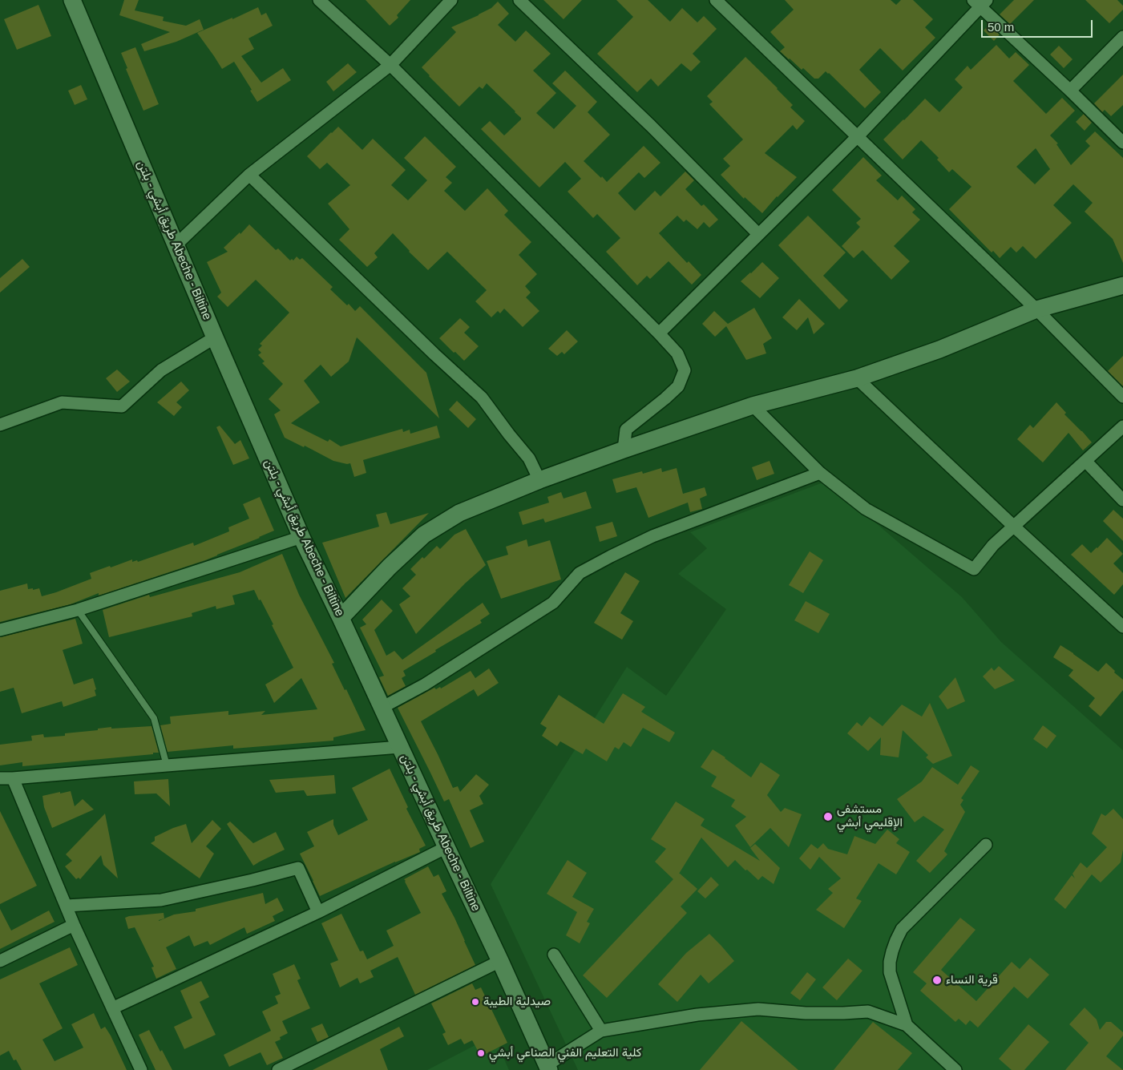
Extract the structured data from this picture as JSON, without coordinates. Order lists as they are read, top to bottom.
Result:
{
  "streets": {
    "main road": ["طريق أبشي - بلتن Abeche - Biltine"]
  },
  "places": [
    "مستشفى الإقليمي أبشي",
    "قرية النساء",
    "صيدلية الطيبة",
    "كلية التعليم الفني الصناعي أبشي"
  ],
  "scale_bar": "50 m"
}
